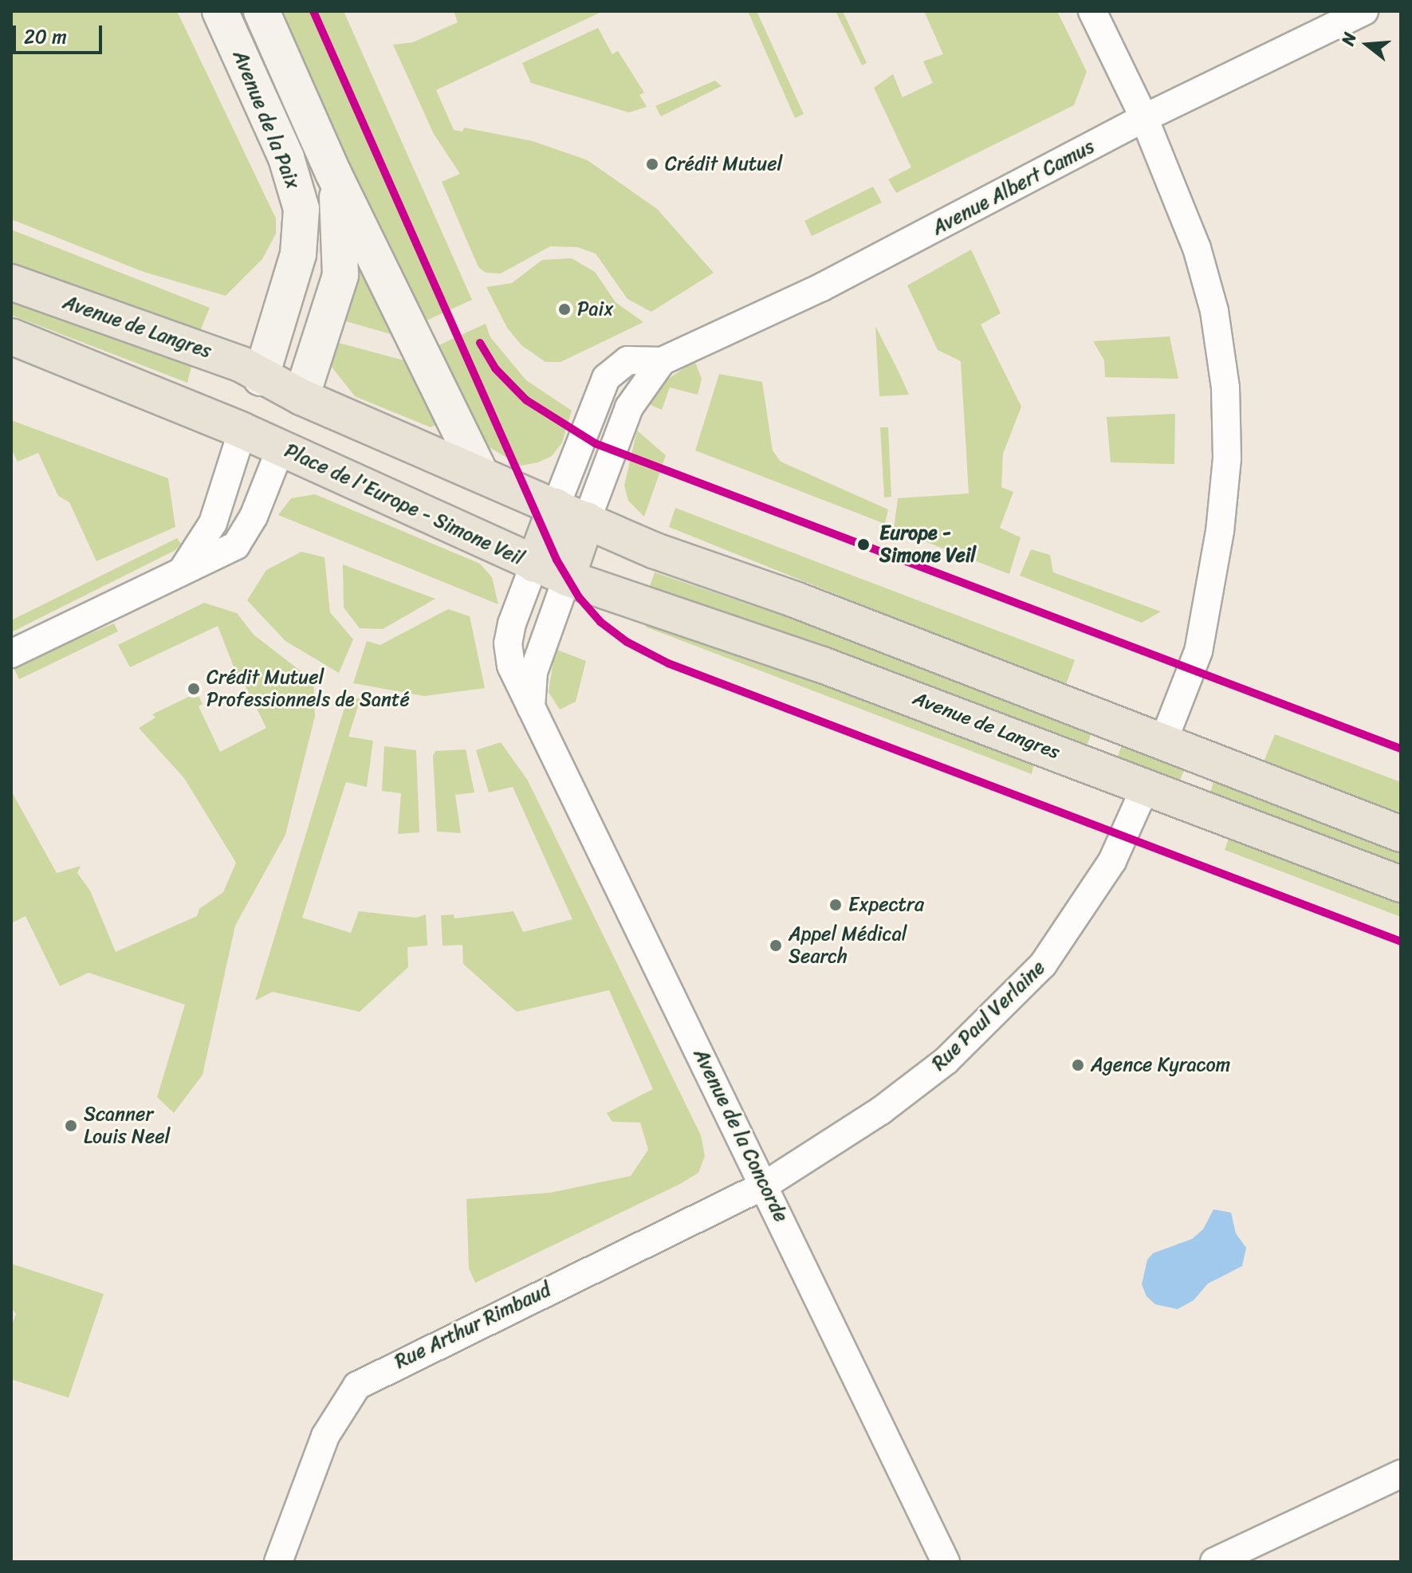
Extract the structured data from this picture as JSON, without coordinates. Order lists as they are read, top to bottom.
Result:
{
  "streets": {
    "main road": ["Avenue de Langres", "Place de l'Europe - Simone Veil"],
    "street": [
      "Avenue de la Paix",
      "Avenue Albert Camus",
      "Rue Paul Verlaine",
      "Avenue de la Concorde",
      "Rue Arthur Rimbaud"
    ]
  },
  "crossings": [
    ["Avenue de la Paix", "Avenue de Langres"],
    ["Avenue de Langres", "Place de l'Europe - Simone Veil"],
    ["Avenue de Langres", "Rue Paul Verlaine"],
    ["Avenue de Langres", "Avenue de la Concorde"],
    ["Place de l'Europe - Simone Veil", "Avenue de la Concorde"],
    ["Rue Paul Verlaine", "Avenue de la Concorde"],
    ["Rue Paul Verlaine", "Rue Arthur Rimbaud"],
    ["Avenue de la Concorde", "Rue Arthur Rimbaud"]
  ],
  "places": [
    "Crédit Mutuel",
    "Paix",
    "Europe - Simone Veil",
    "Crédit Mutuel Professionnels de Santé",
    "Expectra",
    "Appel Médical Search",
    "Agence Kyracom",
    "Scanner Louis Neel"
  ],
  "scale_bar": "20 m",
  "north": "left"
}
